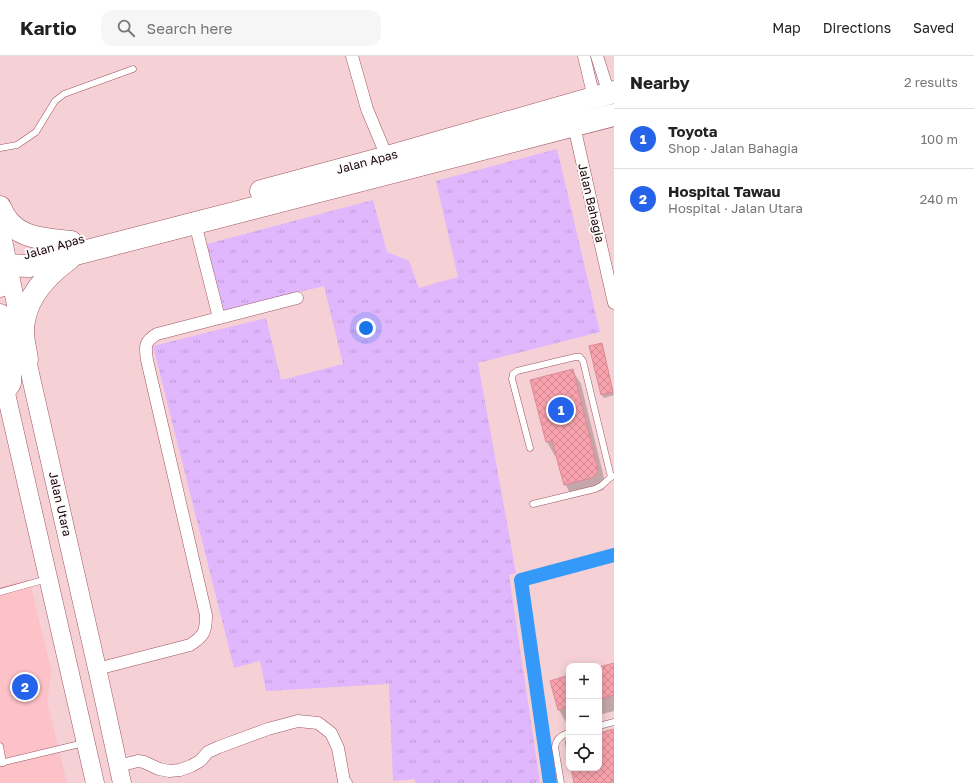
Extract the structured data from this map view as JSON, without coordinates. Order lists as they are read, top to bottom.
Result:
{
  "streets": {
    "highway": ["Jalan Apas"],
    "main road": ["Jalan Utara"],
    "street": ["Jalan Bahagia"]
  },
  "crossings": [
    ["Jalan Apas", "Jalan Bahagia"],
    ["Jalan Apas", "Jalan Utara"]
  ],
  "page": {
    "header": "Kartio",
    "search": "Search here",
    "nav": ["Map", "Directions", "Saved"],
    "heading": ["Nearby", "2 results"],
    "list": [
      {
        "mark": "1",
        "name": "Toyota",
        "note": "Shop · Jalan Bahagia",
        "value": "100 m"
      },
      {
        "mark": "2",
        "name": "Hospital Tawau",
        "note": "Hospital · Jalan Utara",
        "value": "240 m"
      }
    ],
    "pins": ["1", "2"],
    "map_buttons": ["+", "−"]
  }
}
